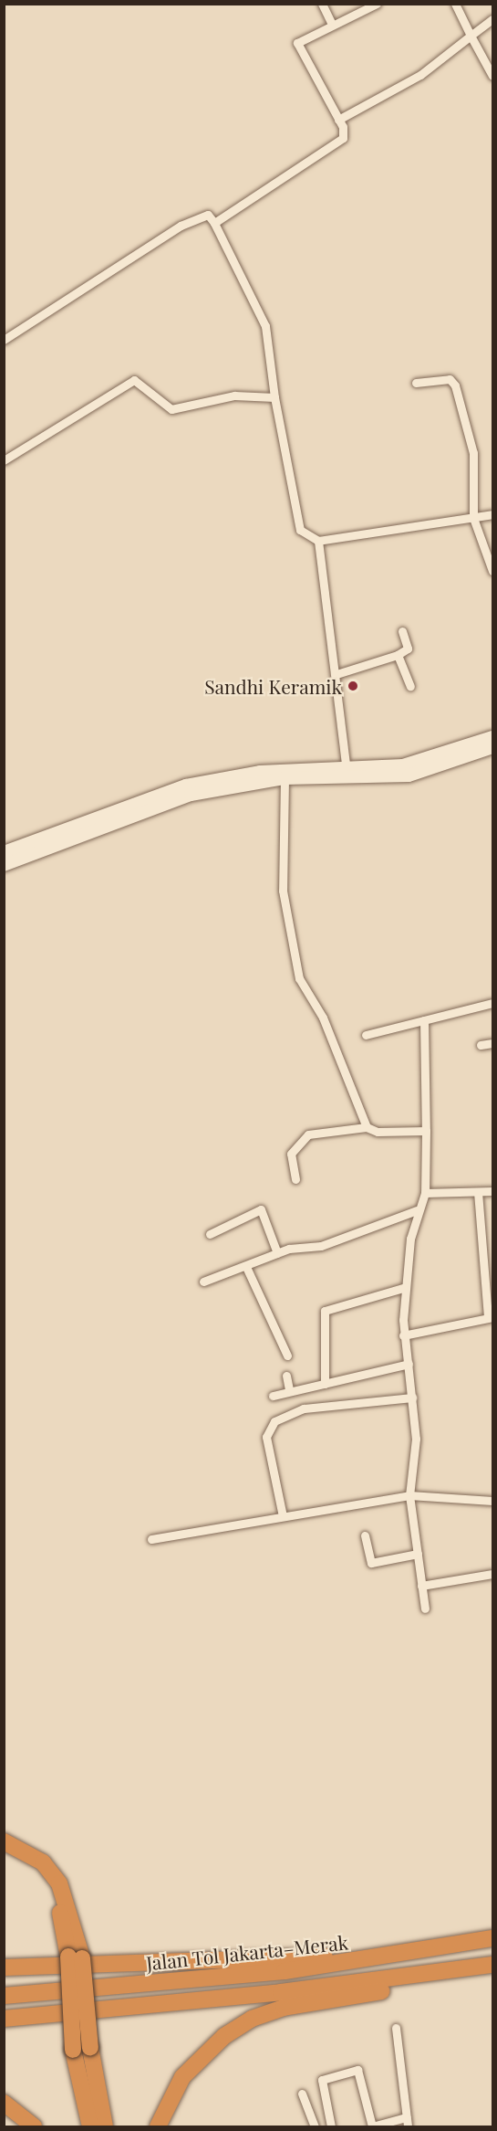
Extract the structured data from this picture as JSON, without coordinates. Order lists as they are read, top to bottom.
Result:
{
  "streets": {
    "highway": ["Jalan Tol Jakarta–Merak"]
  },
  "places": ["Sandhi Keramik"]
}
